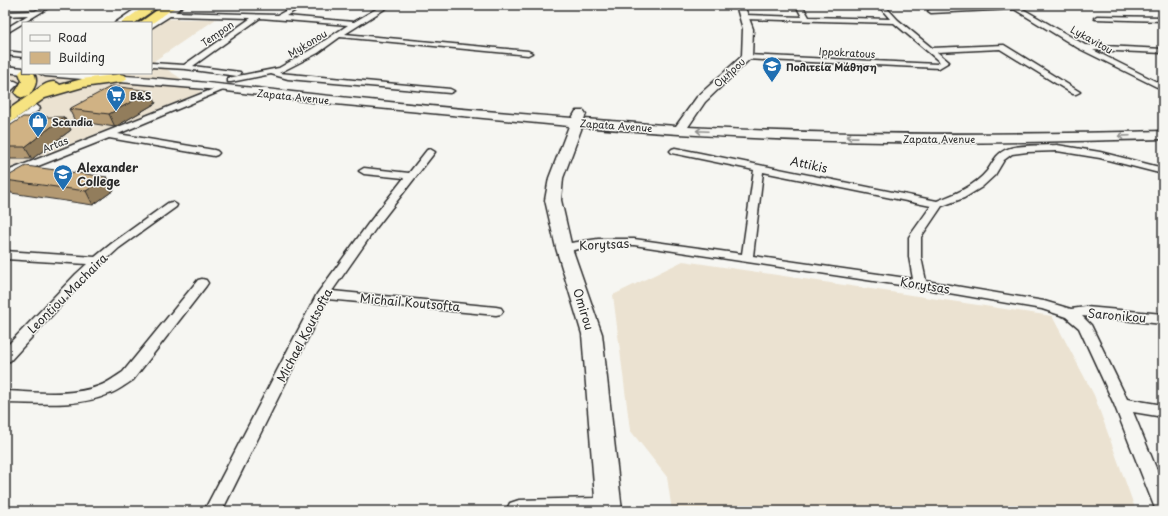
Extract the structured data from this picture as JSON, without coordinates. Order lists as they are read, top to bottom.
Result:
{
  "streets": {
    "main road": ["Ομήρου", "Zapata Avenue", "Omirou"],
    "street": [
      "Tempon",
      "Lykavitou",
      "Mykonou",
      "Ippokratous",
      "Artas",
      "Attikis",
      "Korytsas",
      "Leontiou Machaira",
      "Michail Koutsofta",
      "Saronikou",
      "Michael Koutsofta"
    ]
  },
  "crossings": [
    ["Mykonou", "Zapata Avenue"],
    ["Mykonou", "Artas"],
    ["Ippokratous", "Ομήρου"],
    ["Ομήρου", "Zapata Avenue"],
    ["Zapata Avenue", "Artas"],
    ["Zapata Avenue", "Omirou"],
    ["Korytsas", "Omirou"],
    ["Korytsas", "Saronikou"],
    ["Michail Koutsofta", "Michael Koutsofta"]
  ],
  "places": {
    "school or university": ["Πολιτεία Μάθηση", "Alexander College"],
    "supermarket": ["B&S"],
    "shop": ["Scandia"]
  },
  "legend": ["Road", "Building"]
}
